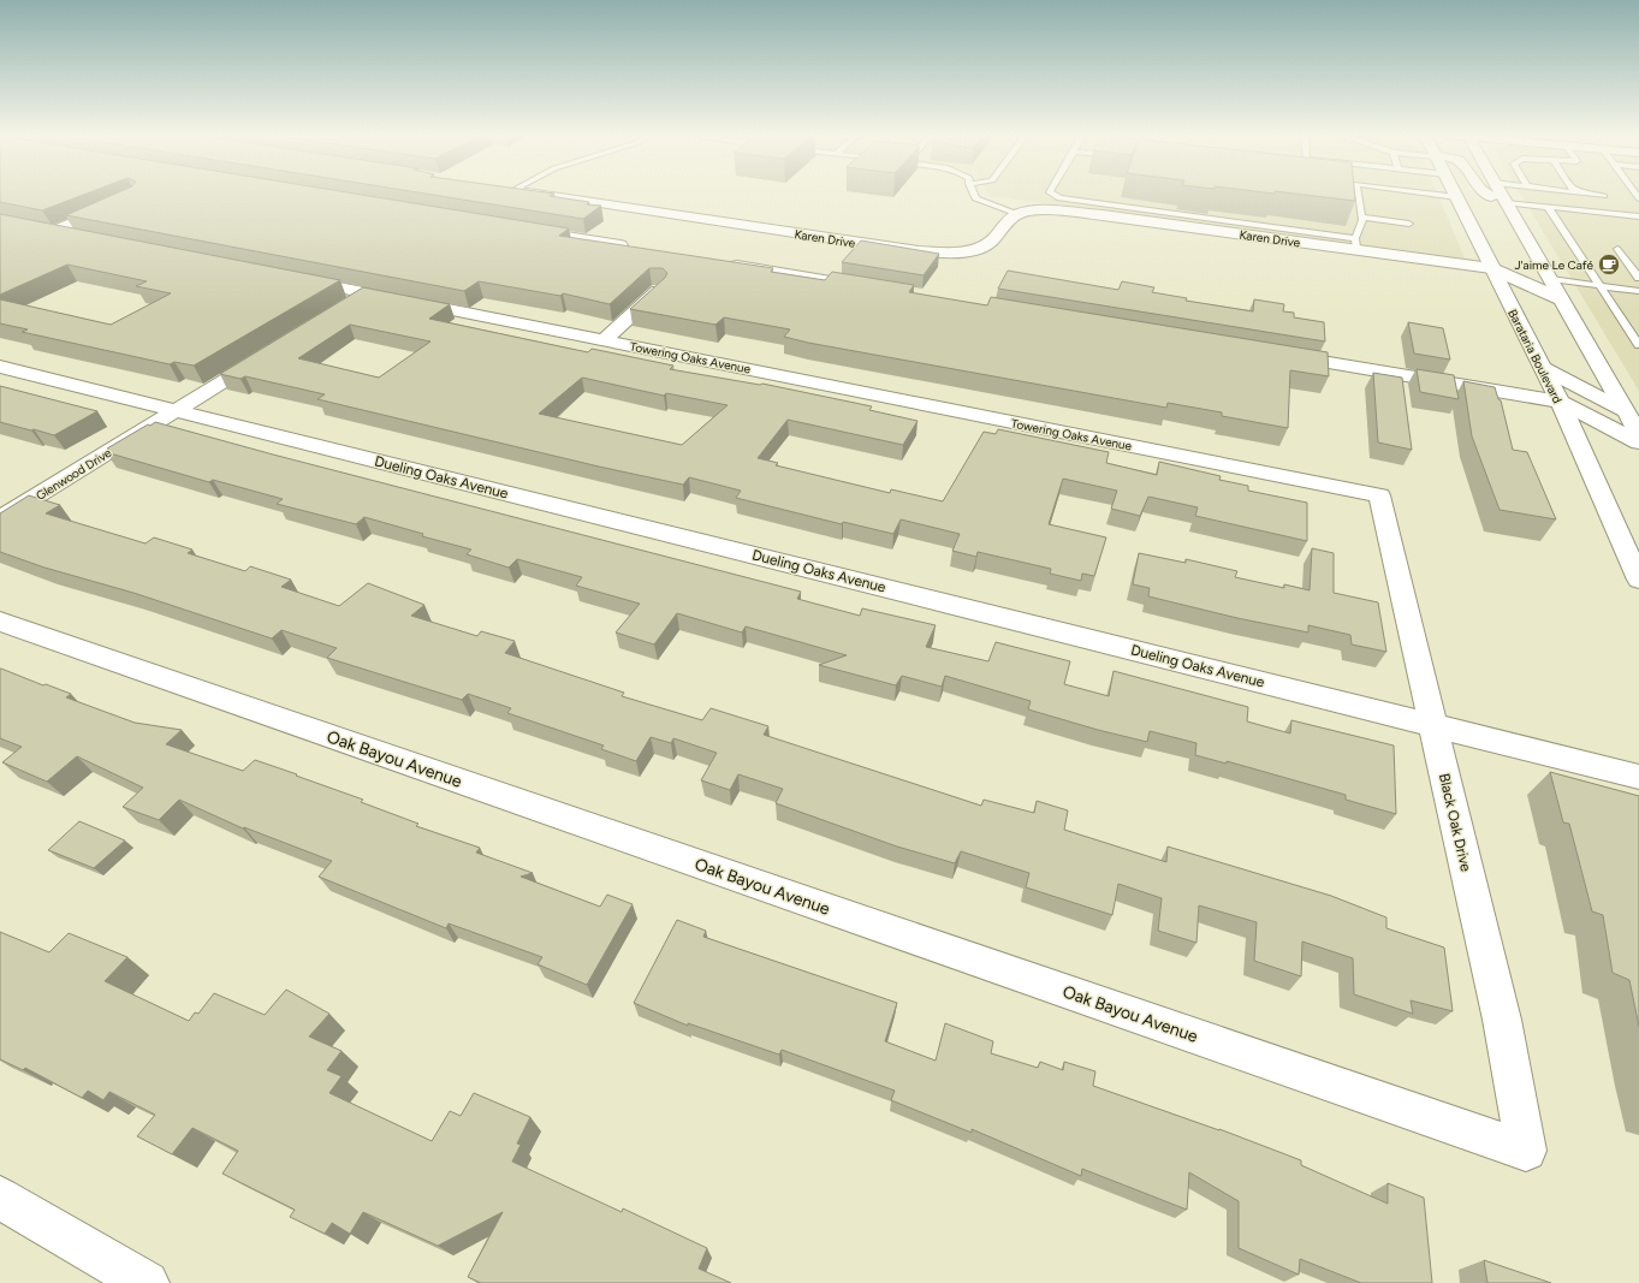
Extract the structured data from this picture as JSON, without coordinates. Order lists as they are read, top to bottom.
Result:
{
  "streets": {
    "street": [
      "Karen Drive",
      "Barataria Boulevard",
      "Towering Oaks Avenue",
      "Glenwood Drive",
      "Dueling Oaks Avenue",
      "Oak Bayou Avenue",
      "Black Oak Drive"
    ]
  },
  "crossings": [
    ["Karen Drive", "Barataria Boulevard"],
    ["Towering Oaks Avenue", "Black Oak Drive"],
    ["Glenwood Drive", "Dueling Oaks Avenue"],
    ["Dueling Oaks Avenue", "Black Oak Drive"],
    ["Oak Bayou Avenue", "Black Oak Drive"]
  ],
  "places": {
    "cafe": ["J'aime Le Café"]
  }
}
